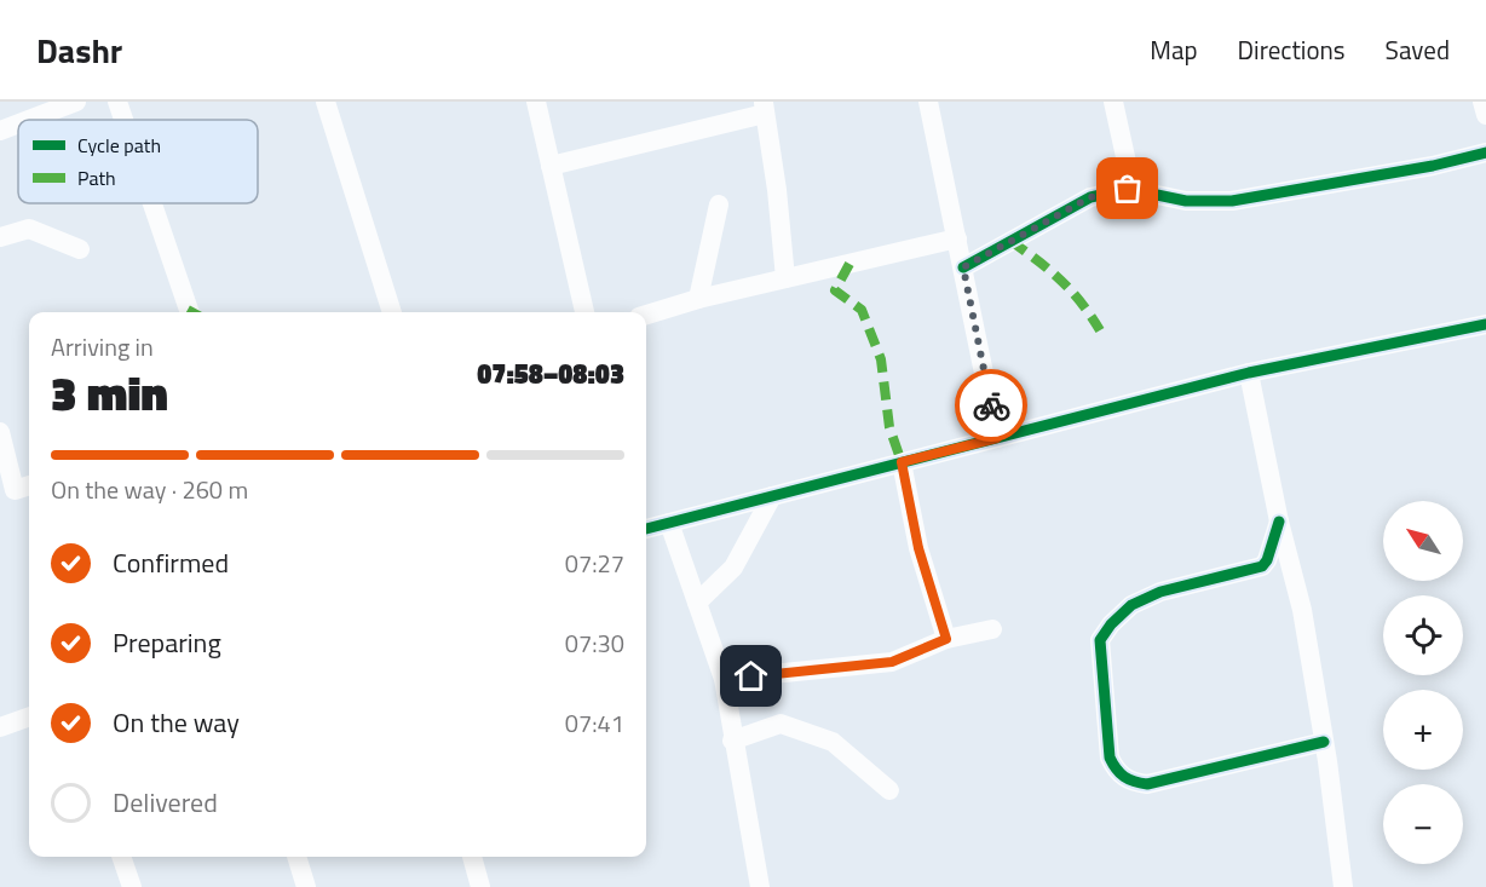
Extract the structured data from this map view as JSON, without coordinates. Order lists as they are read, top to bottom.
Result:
{
  "legend": ["Cycle path", "Path"],
  "north": "top left",
  "page": {
    "header": "Dashr",
    "nav": ["Map", "Directions", "Saved"],
    "heading": ["3 min", "Arriving in", "07:58–08:03"],
    "bar": "On the way · 260 m",
    "map_buttons": ["+", "−"],
    "list": [
      ["Confirmed", "07:27"],
      ["Preparing", "07:30"],
      ["On the way", "07:41"],
      "Delivered"
    ]
  }
}
